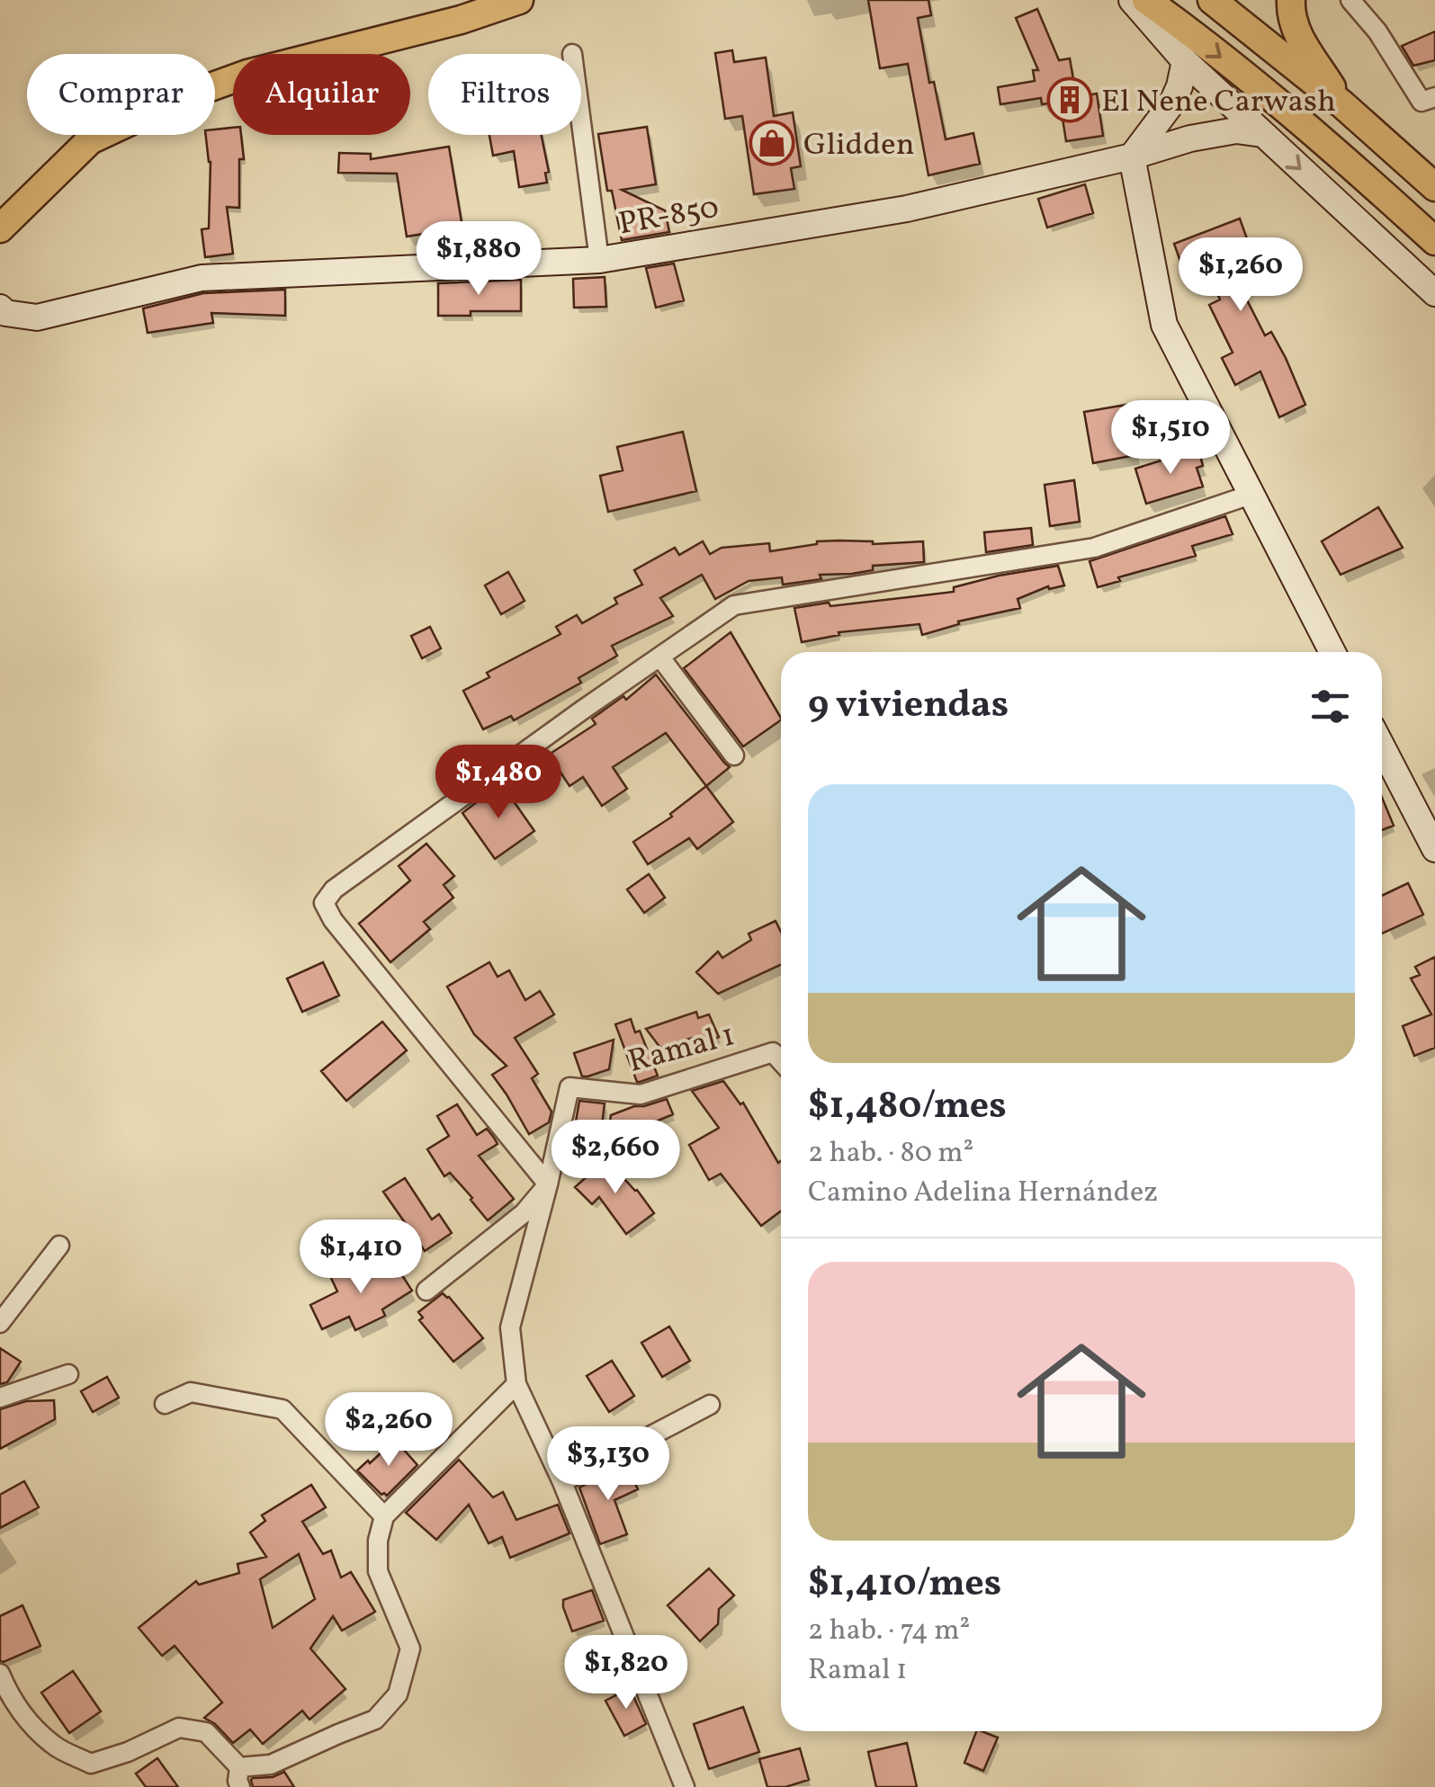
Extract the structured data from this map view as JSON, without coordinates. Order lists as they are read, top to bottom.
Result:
{
  "streets": {
    "street": ["PR-850", "Ramal 1"]
  },
  "places": {
    "building": ["El Nene Carwash"],
    "shop": ["Glidden"]
  },
  "page": {
    "chip": ["Comprar", "Alquilar", "Filtros"],
    "price": [
      "$1,880",
      "$1,260",
      "$1,510",
      "$1,480",
      "$2,660",
      "$1,410",
      "$2,260",
      "$3,130",
      "$1,820"
    ],
    "heading": "9 viviendas",
    "list": [
      {
        "name": "$1,480/mes",
        "note": "2 hab. · 80 m² · Camino Adelina Hernández"
      },
      {
        "name": "$1,410/mes",
        "note": "2 hab. · 74 m² · Ramal 1"
      }
    ]
  }
}
